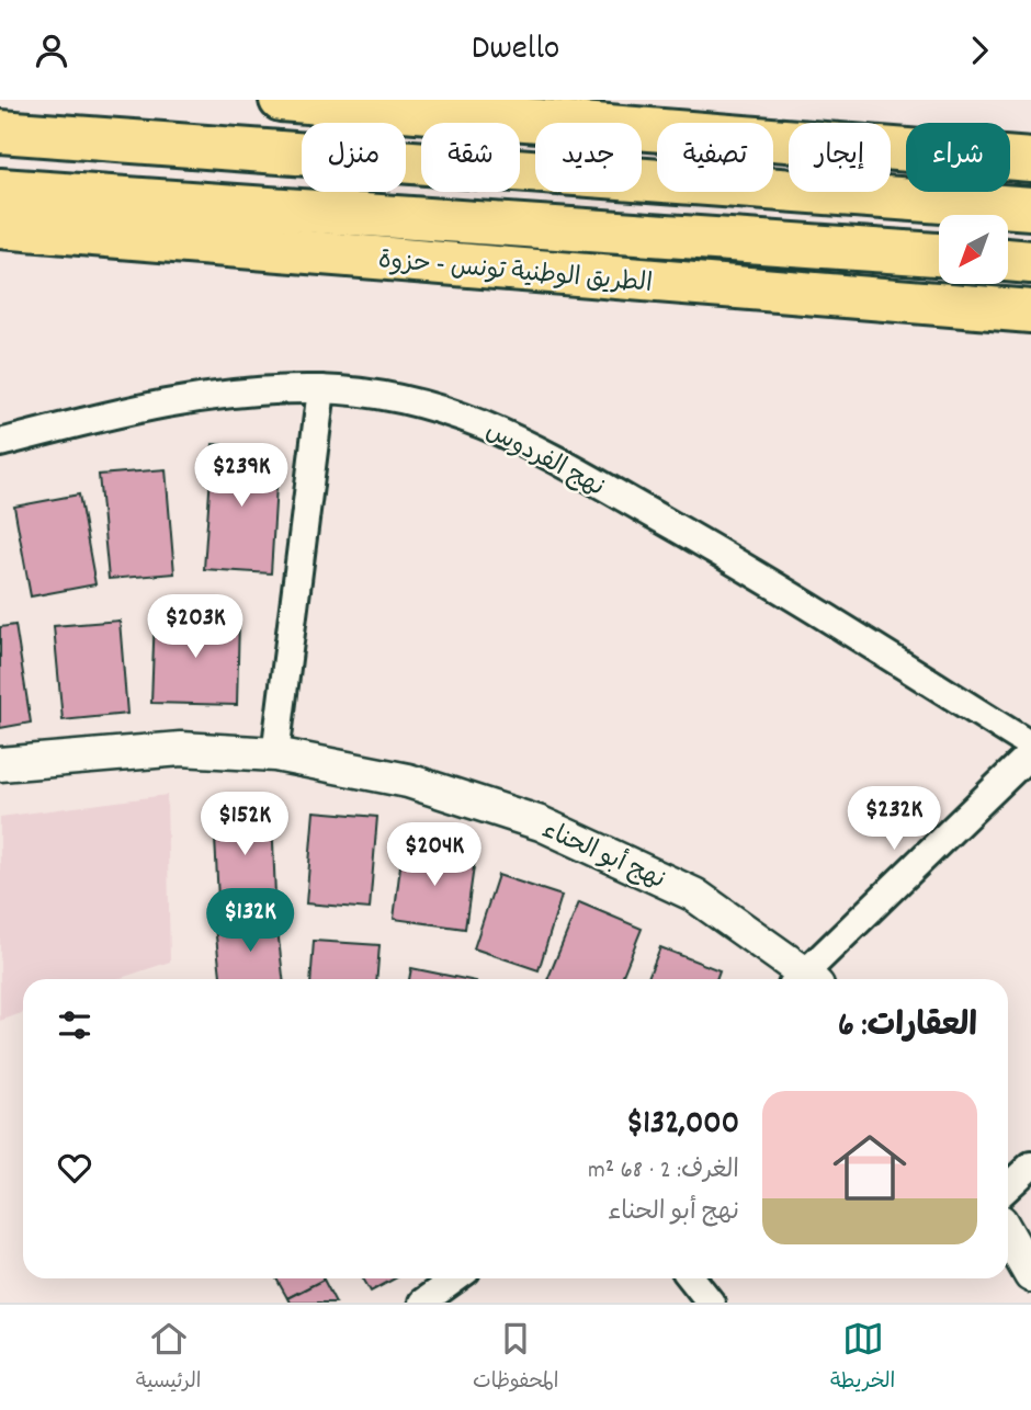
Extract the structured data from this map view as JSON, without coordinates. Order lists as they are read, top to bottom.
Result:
{
  "streets": {
    "highway": ["الطريق الوطنية تونس - حزوة"],
    "street": ["نهج الفردوس", "نهج أبو الحناء"]
  },
  "north": "bottom left",
  "page": {
    "header": "Dwello",
    "chip": [
      "شراء",
      "إيجار",
      "تصفية",
      "جديد",
      "شقة",
      "منزل"
    ],
    "price": [
      "$239K",
      "$203K",
      "$232K",
      "$152K",
      "$204K",
      "$132K"
    ],
    "heading": "العقارات: 6",
    "list": [
      {
        "name": "$132,000",
        "note": "الغرف: 2 · 68 m² · نهج أبو الحناء"
      }
    ],
    "tabs": ["الخريطة", "المحفوظات", "الرئيسية"]
  }
}
